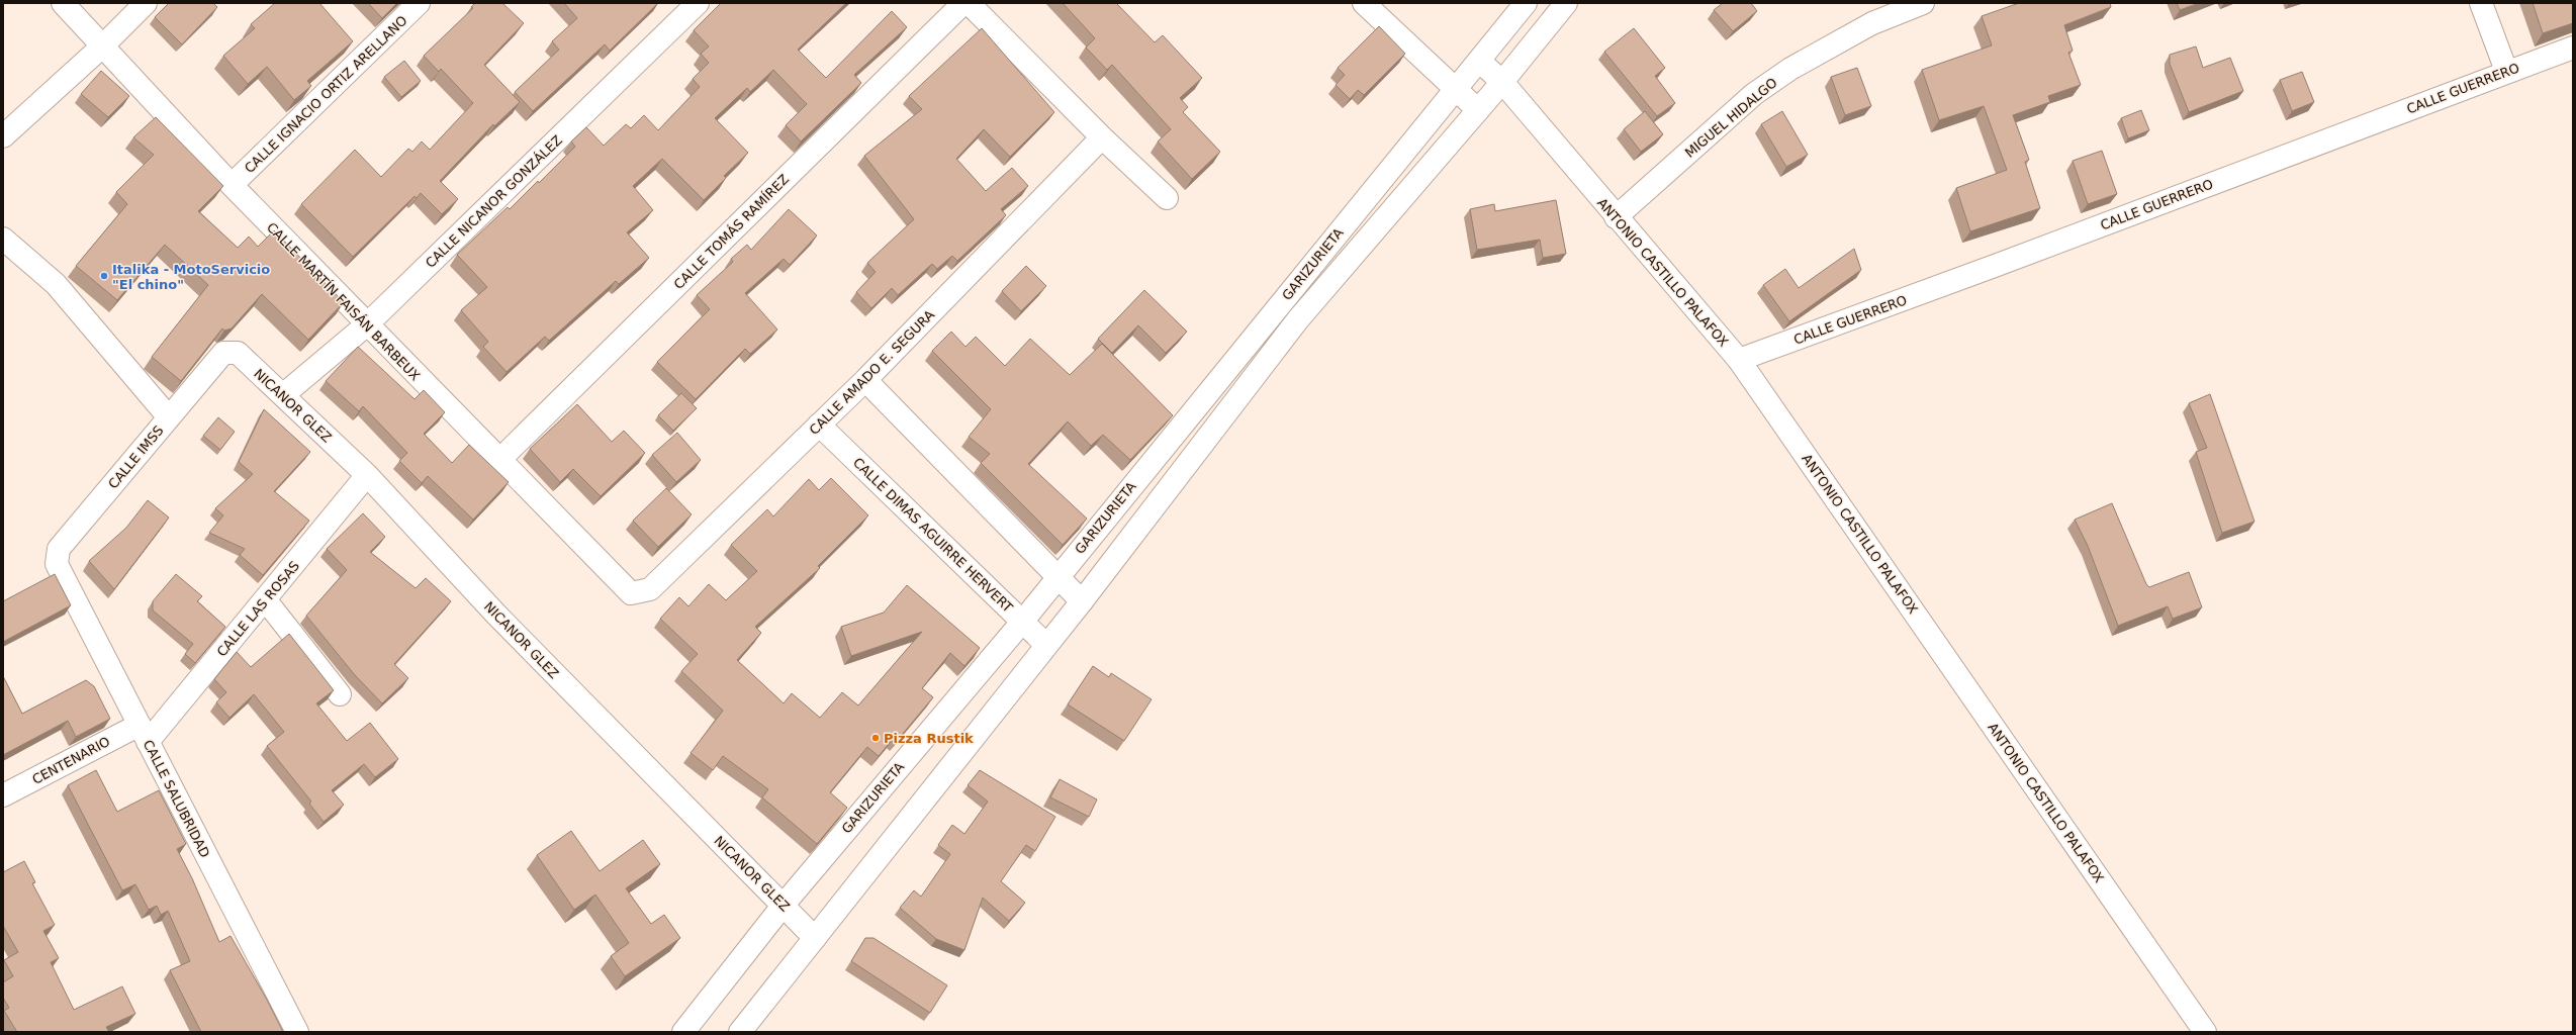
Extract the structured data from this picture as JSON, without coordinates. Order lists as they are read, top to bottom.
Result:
{
  "streets": {
    "street": [
      "CALLE GUERRERO",
      "CALLE IGNACIO ORTIZ ARELLANO",
      "MIGUEL HIDALGO",
      "CALLE NICANOR GONZÁLEZ",
      "CALLE TOMÁS RAMÍREZ",
      "GARIZURIETA",
      "ANTONIO CASTILLO PALAFOX",
      "CALLE MARTÍN FAISÁN BARBEUX",
      "CALLE AMADO E. SEGURA",
      "NICANOR GLEZ",
      "CALLE IMSS",
      "CALLE DIMAS AGUIRRE HERVERT",
      "CALLE LAS ROSAS",
      "CENTENARIO",
      "CALLE SALUBRIDAD"
    ]
  },
  "crossings": [
    ["CALLE GUERRERO", "ANTONIO CASTILLO PALAFOX"],
    ["CALLE IGNACIO ORTIZ ARELLANO", "CALLE MARTÍN FAISÁN BARBEUX"],
    ["MIGUEL HIDALGO", "ANTONIO CASTILLO PALAFOX"],
    ["CALLE NICANOR GONZÁLEZ", "CALLE MARTÍN FAISÁN BARBEUX"],
    ["CALLE NICANOR GONZÁLEZ", "NICANOR GLEZ"],
    ["CALLE TOMÁS RAMÍREZ", "CALLE MARTÍN FAISÁN BARBEUX"],
    ["GARIZURIETA", "ANTONIO CASTILLO PALAFOX"],
    ["GARIZURIETA", "NICANOR GLEZ"],
    ["GARIZURIETA", "CALLE DIMAS AGUIRRE HERVERT"],
    ["CALLE MARTÍN FAISÁN BARBEUX", "CALLE AMADO E. SEGURA"],
    ["CALLE AMADO E. SEGURA", "CALLE DIMAS AGUIRRE HERVERT"],
    ["NICANOR GLEZ", "CALLE IMSS"],
    ["NICANOR GLEZ", "CALLE LAS ROSAS"],
    ["CALLE IMSS", "CALLE SALUBRIDAD"],
    ["CALLE LAS ROSAS", "CENTENARIO"],
    ["CALLE LAS ROSAS", "CALLE SALUBRIDAD"],
    ["CENTENARIO", "CALLE SALUBRIDAD"]
  ],
  "places": ["Italika - MotoServicio \"El chino\"", "Pizza Rustik"]
}
